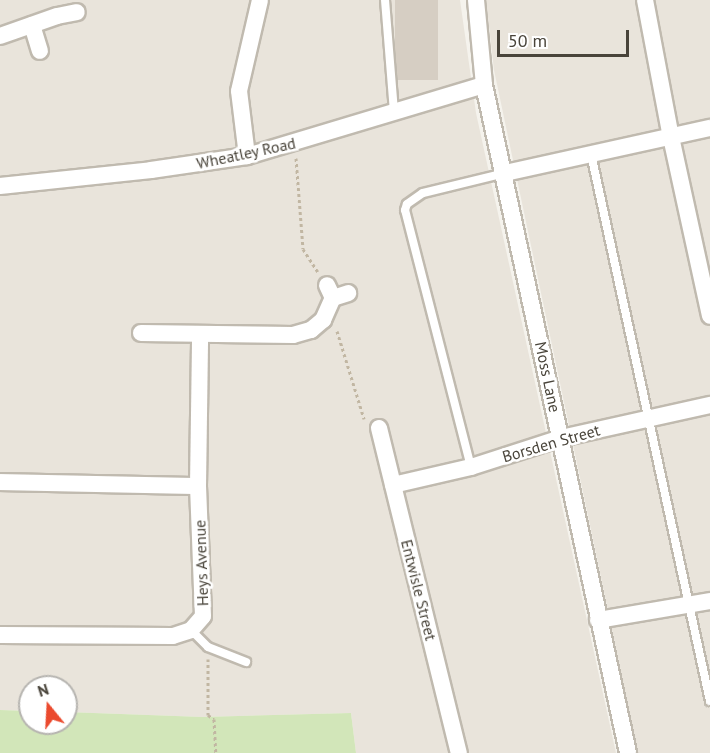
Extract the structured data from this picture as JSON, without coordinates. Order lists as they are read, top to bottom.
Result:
{
  "streets": {
    "street": [
      "Wheatley Road",
      "Moss Lane",
      "Borsden Street",
      "Heys Avenue",
      "Entwisle Street"
    ]
  },
  "crossings": [
    ["Wheatley Road", "Moss Lane"],
    ["Moss Lane", "Borsden Street"],
    ["Borsden Street", "Entwisle Street"]
  ],
  "scale_bar": "50 m",
  "north": "top"
}
